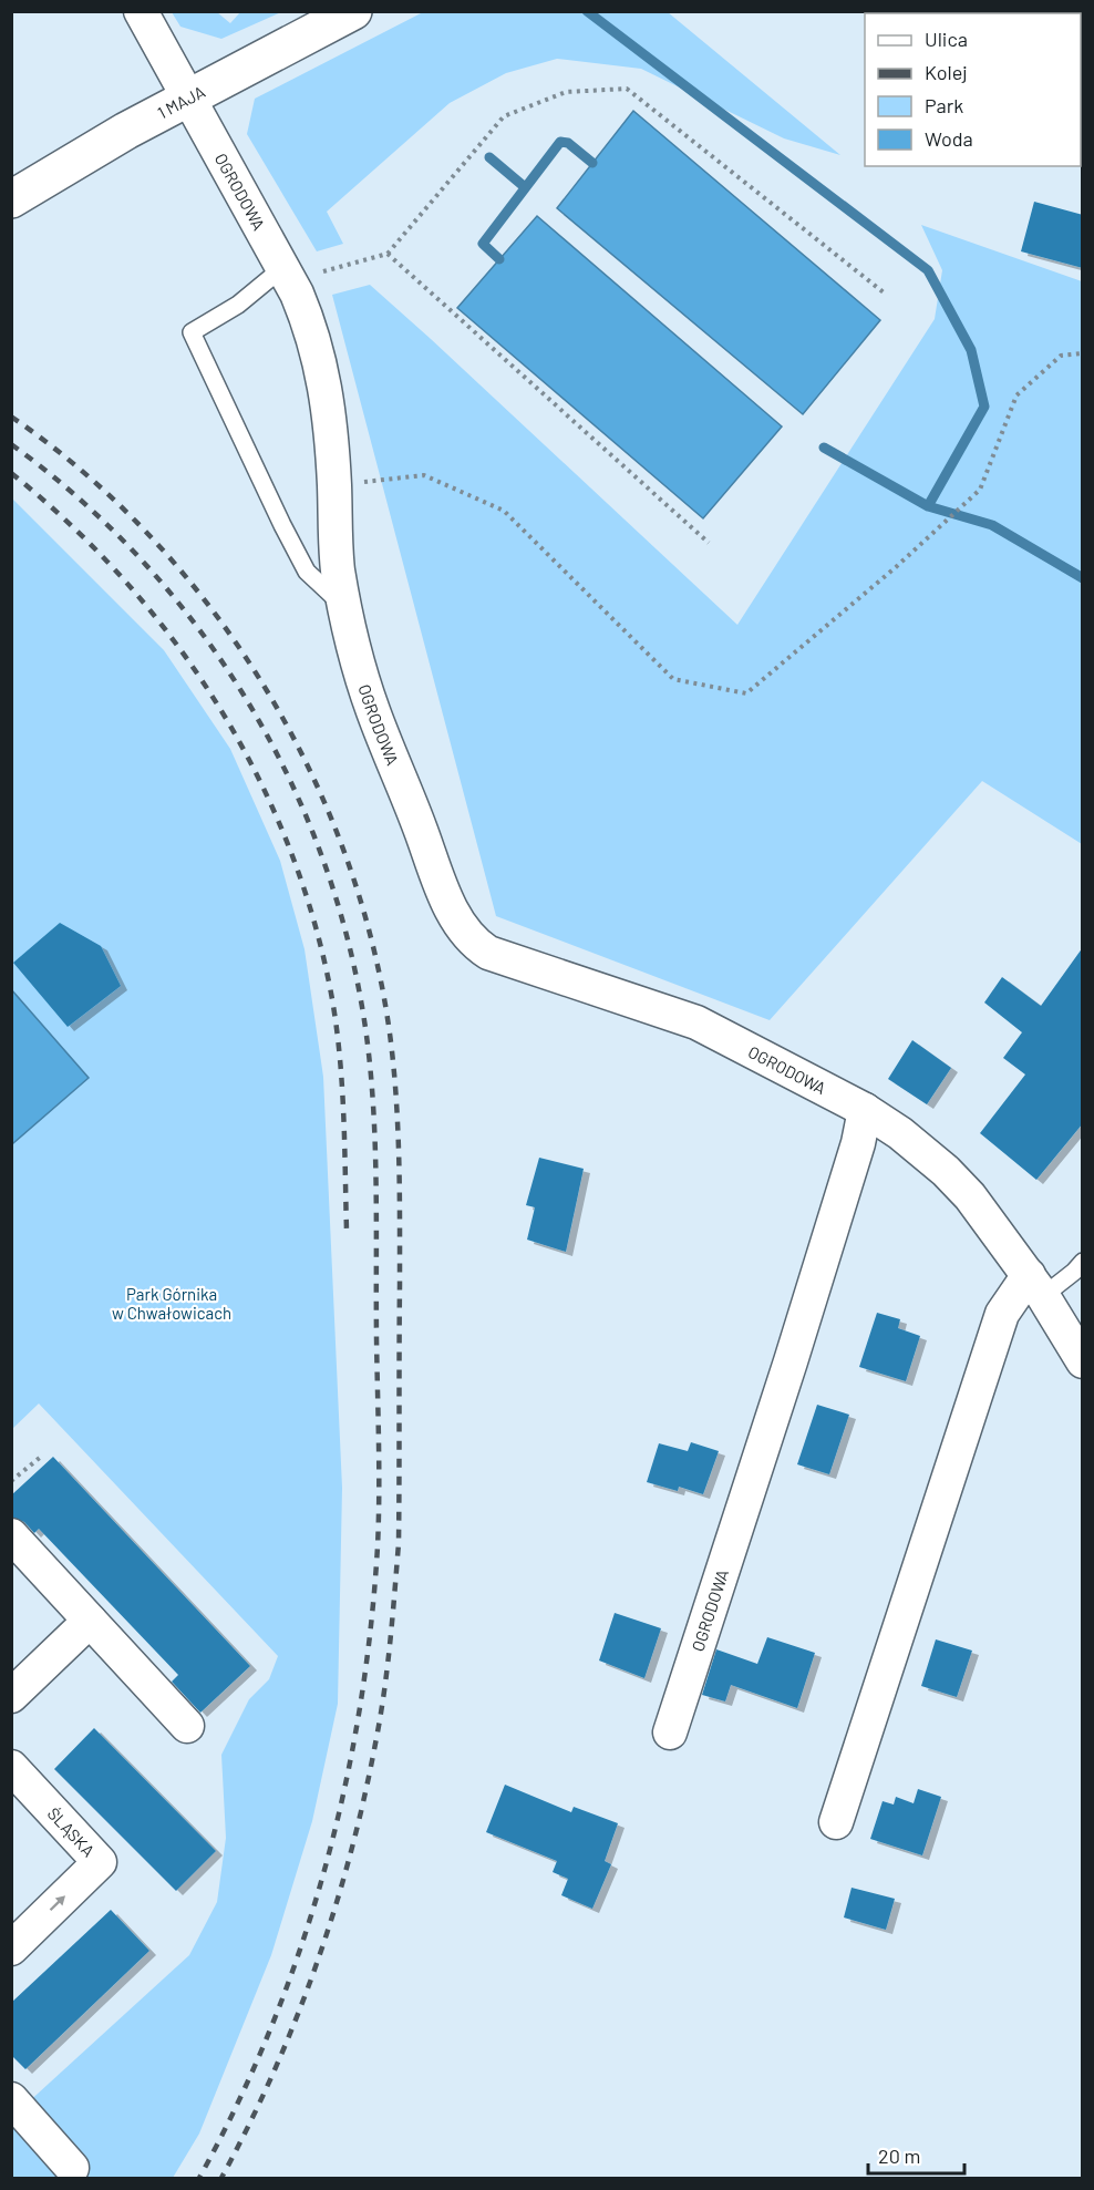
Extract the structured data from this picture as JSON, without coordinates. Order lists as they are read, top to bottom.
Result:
{
  "streets": {
    "main road": ["1 MAJA"],
    "street": ["OGRODOWA", "ŚLĄSKA"]
  },
  "crossings": [
    ["1 MAJA", "OGRODOWA"]
  ],
  "parks": ["Park Górnika w Chwałowicach"],
  "legend": [
    "Ulica",
    "Kolej",
    "Park",
    "Woda"
  ],
  "scale_bar": "20 m"
}
